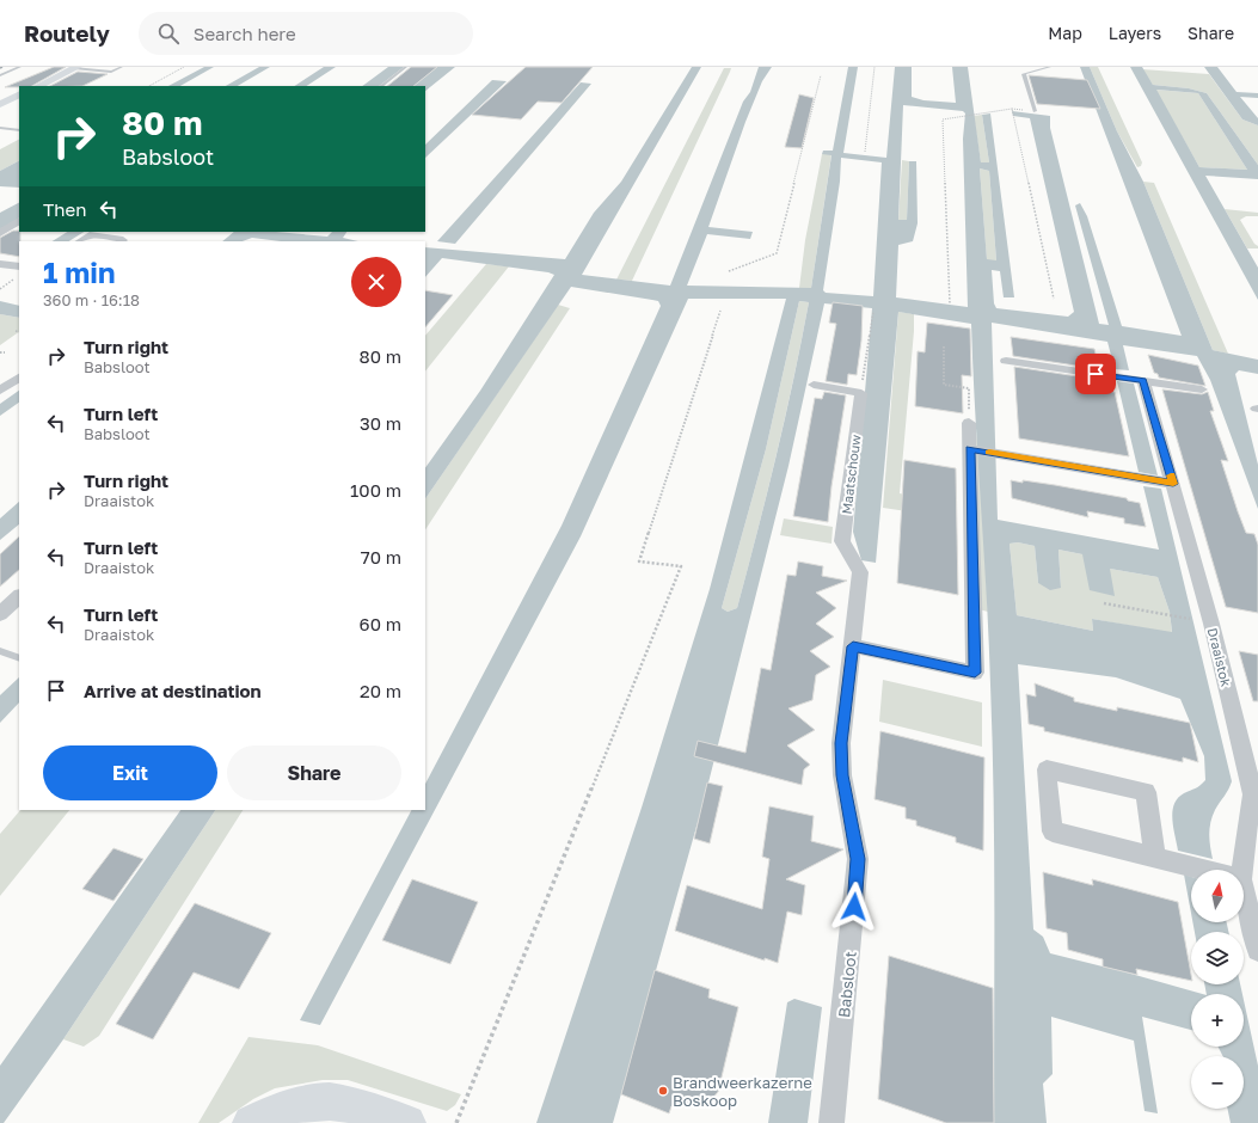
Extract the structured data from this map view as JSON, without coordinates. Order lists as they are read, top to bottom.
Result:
{
  "streets": {
    "street": ["Maatschouw", "Draaistok", "Babsloot"]
  },
  "crossings": [
    ["Maatschouw", "Babsloot"]
  ],
  "places": ["Brandweerkazerne Boskoop"],
  "north": "top",
  "page": {
    "header": "Routely",
    "search": "Search here",
    "nav": ["Map", "Layers", "Share"],
    "turn": ["80 m", "Babsloot"],
    "then": "Then",
    "heading": ["1 min", "360 m · 16:18"],
    "list": [
      {
        "name": "Turn right",
        "note": "Babsloot",
        "value": "80 m"
      },
      {
        "name": "Turn left",
        "note": "Babsloot",
        "value": "30 m"
      },
      {
        "name": "Turn right",
        "note": "Draaistok",
        "value": "100 m"
      },
      {
        "name": "Turn left",
        "note": "Draaistok",
        "value": "70 m"
      },
      {
        "name": "Turn left",
        "note": "Draaistok",
        "value": "60 m"
      },
      {
        "name": "Arrive at destination",
        "value": "20 m"
      }
    ],
    "buttons": ["Exit", "Share"],
    "map_buttons": ["+", "−"]
  }
}
